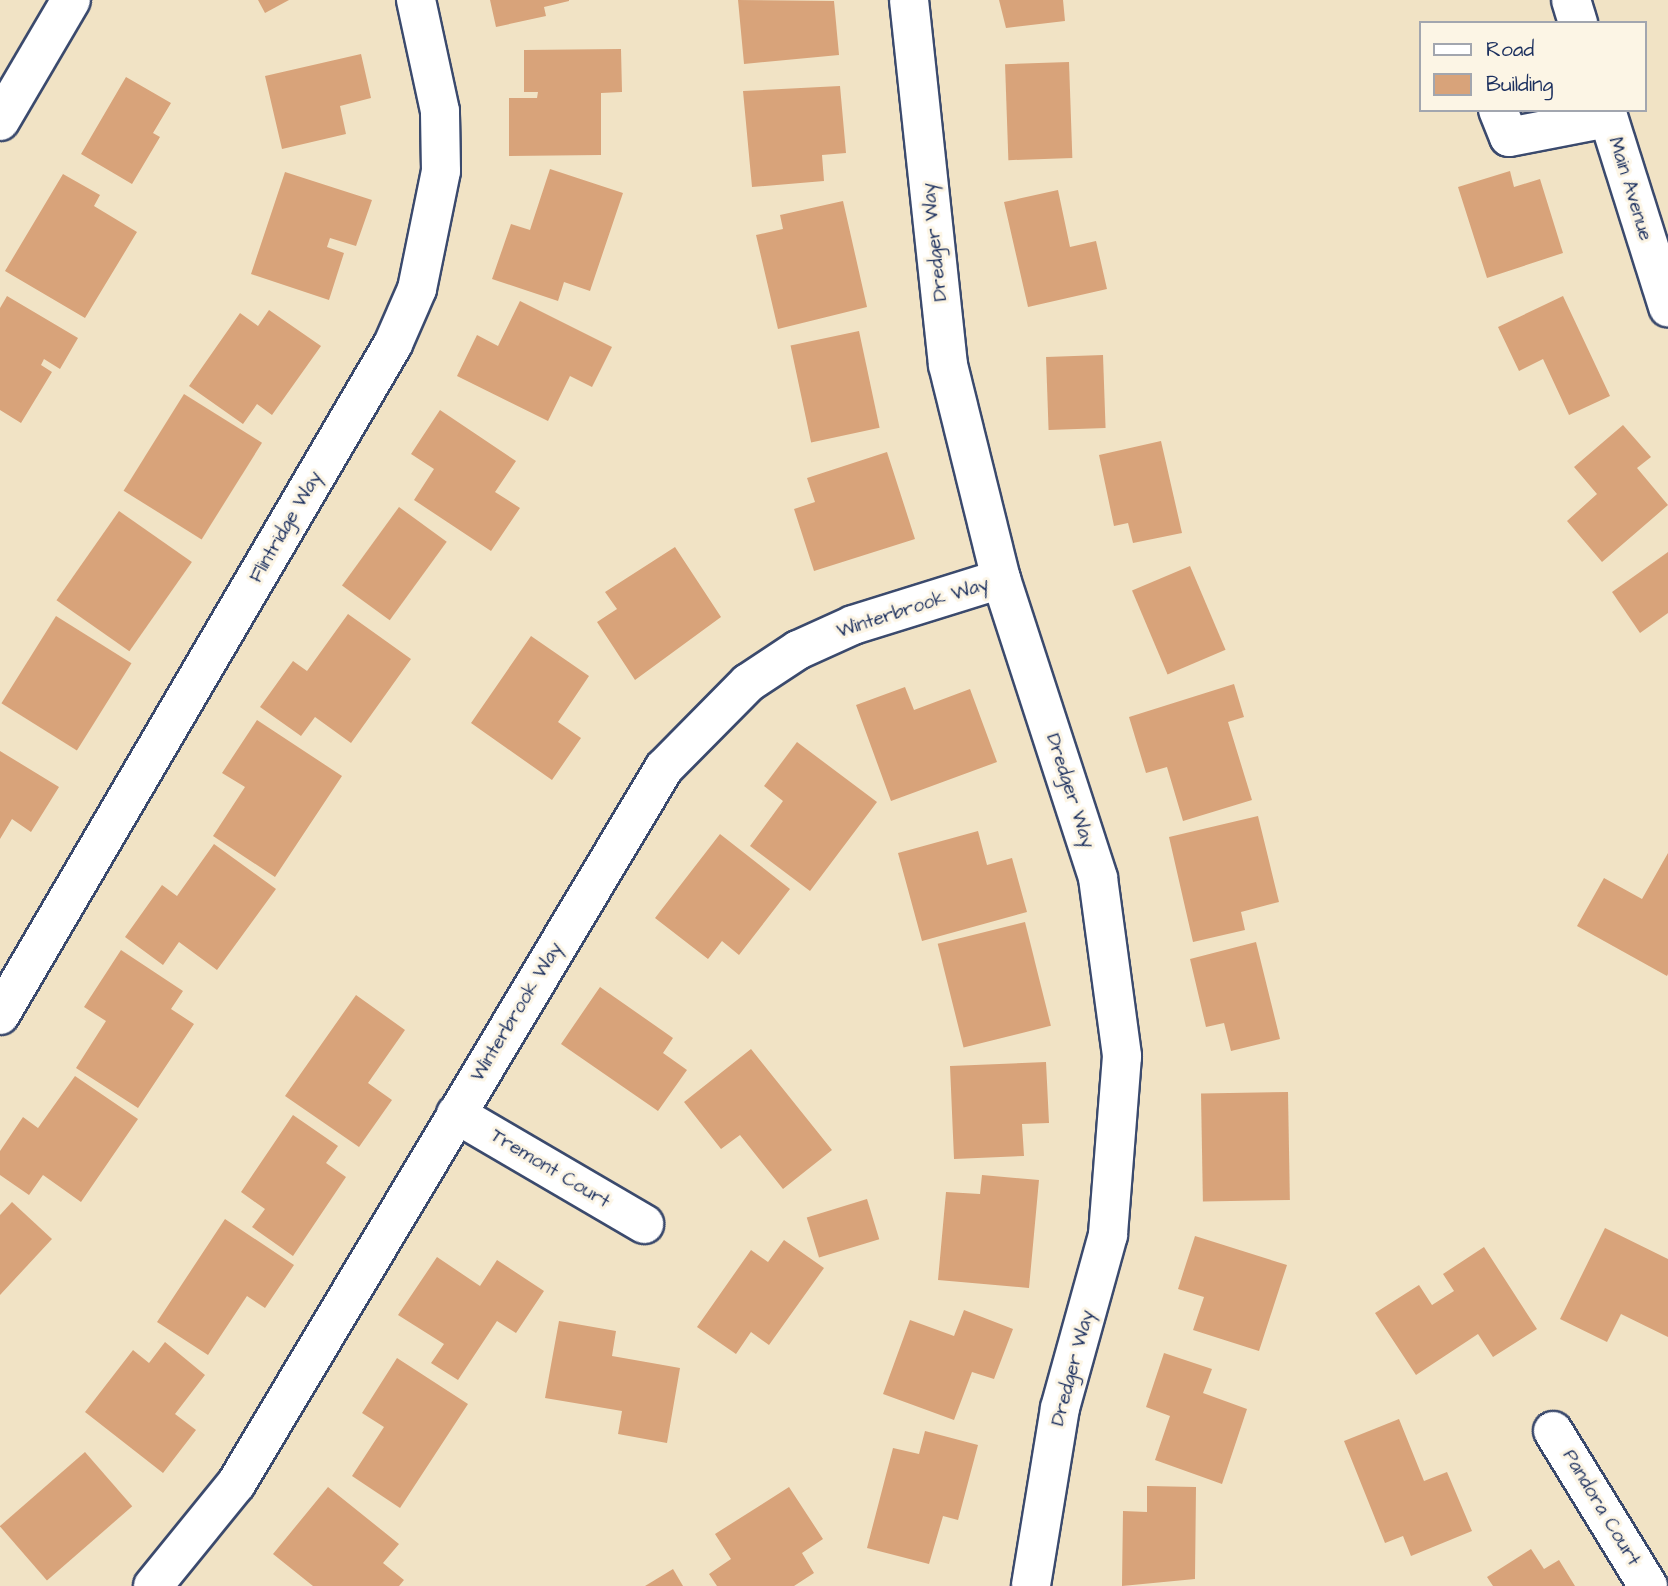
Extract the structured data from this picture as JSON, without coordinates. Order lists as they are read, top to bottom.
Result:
{
  "streets": {
    "street": [
      "Main Avenue",
      "Dredger Way",
      "Flintridge Way",
      "Winterbrook Way",
      "Tremont Court",
      "Pandora Court"
    ]
  },
  "crossings": [
    ["Dredger Way", "Winterbrook Way"],
    ["Winterbrook Way", "Tremont Court"]
  ],
  "legend": ["Road", "Building"]
}
